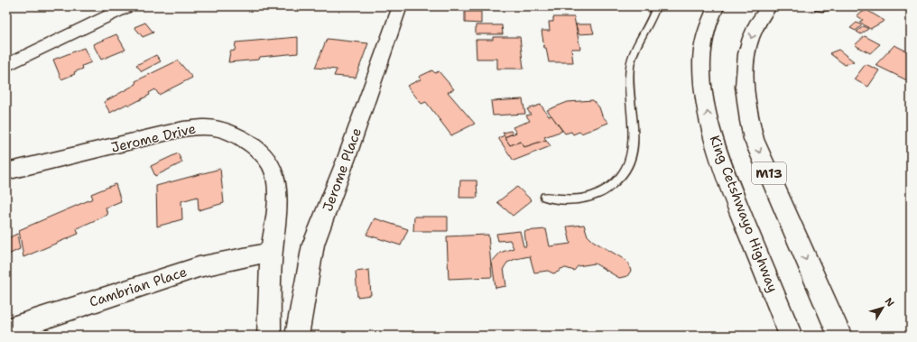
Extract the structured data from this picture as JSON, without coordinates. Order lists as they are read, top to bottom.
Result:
{
  "streets": {
    "highway": ["M13", "King Cetshwayo Highway"],
    "street": ["Jerome Drive", "Jerome Place", "Cambrian Place"]
  },
  "crossings": [
    ["Jerome Drive", "Cambrian Place"]
  ],
  "north": "top right"
}
